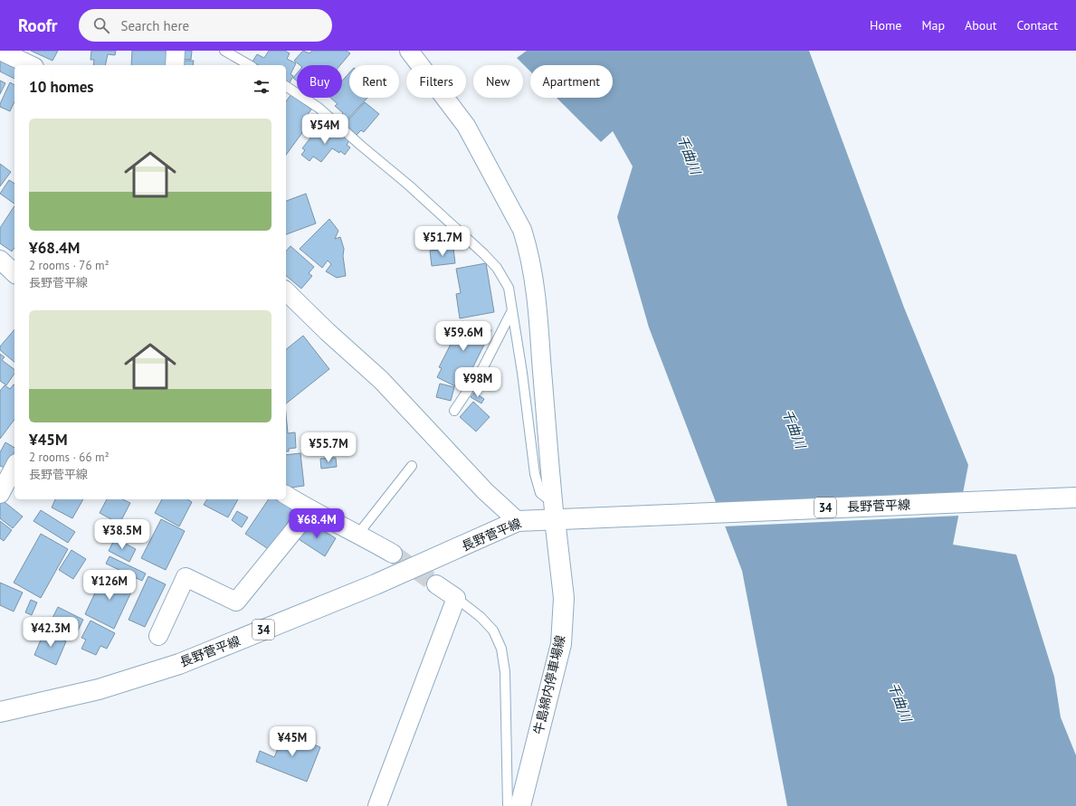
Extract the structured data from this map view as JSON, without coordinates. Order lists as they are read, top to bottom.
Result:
{
  "streets": {
    "main road": ["長野菅平線", "34", "牛島綿内停車場線"]
  },
  "crossings": [
    ["長野菅平線", "牛島綿内停車場線"]
  ],
  "water": ["千曲川"],
  "page": {
    "header": "Roofr",
    "search": "Search here",
    "nav": [
      "Home",
      "Map",
      "About",
      "Contact"
    ],
    "chip": [
      "Buy",
      "Rent",
      "Filters",
      "New",
      "Apartment"
    ],
    "heading": "10 homes",
    "list": [
      {
        "name": "¥68.4M",
        "note": "2 rooms · 76 m² · 長野菅平線"
      },
      {
        "name": "¥45M",
        "note": "2 rooms · 66 m² · 長野菅平線"
      }
    ],
    "price": [
      "¥54M",
      "¥51.7M",
      "¥59.6M",
      "¥98M",
      "¥55.7M",
      "¥68.4M",
      "¥38.5M",
      "¥126M",
      "¥42.3M",
      "¥45M"
    ]
  }
}
